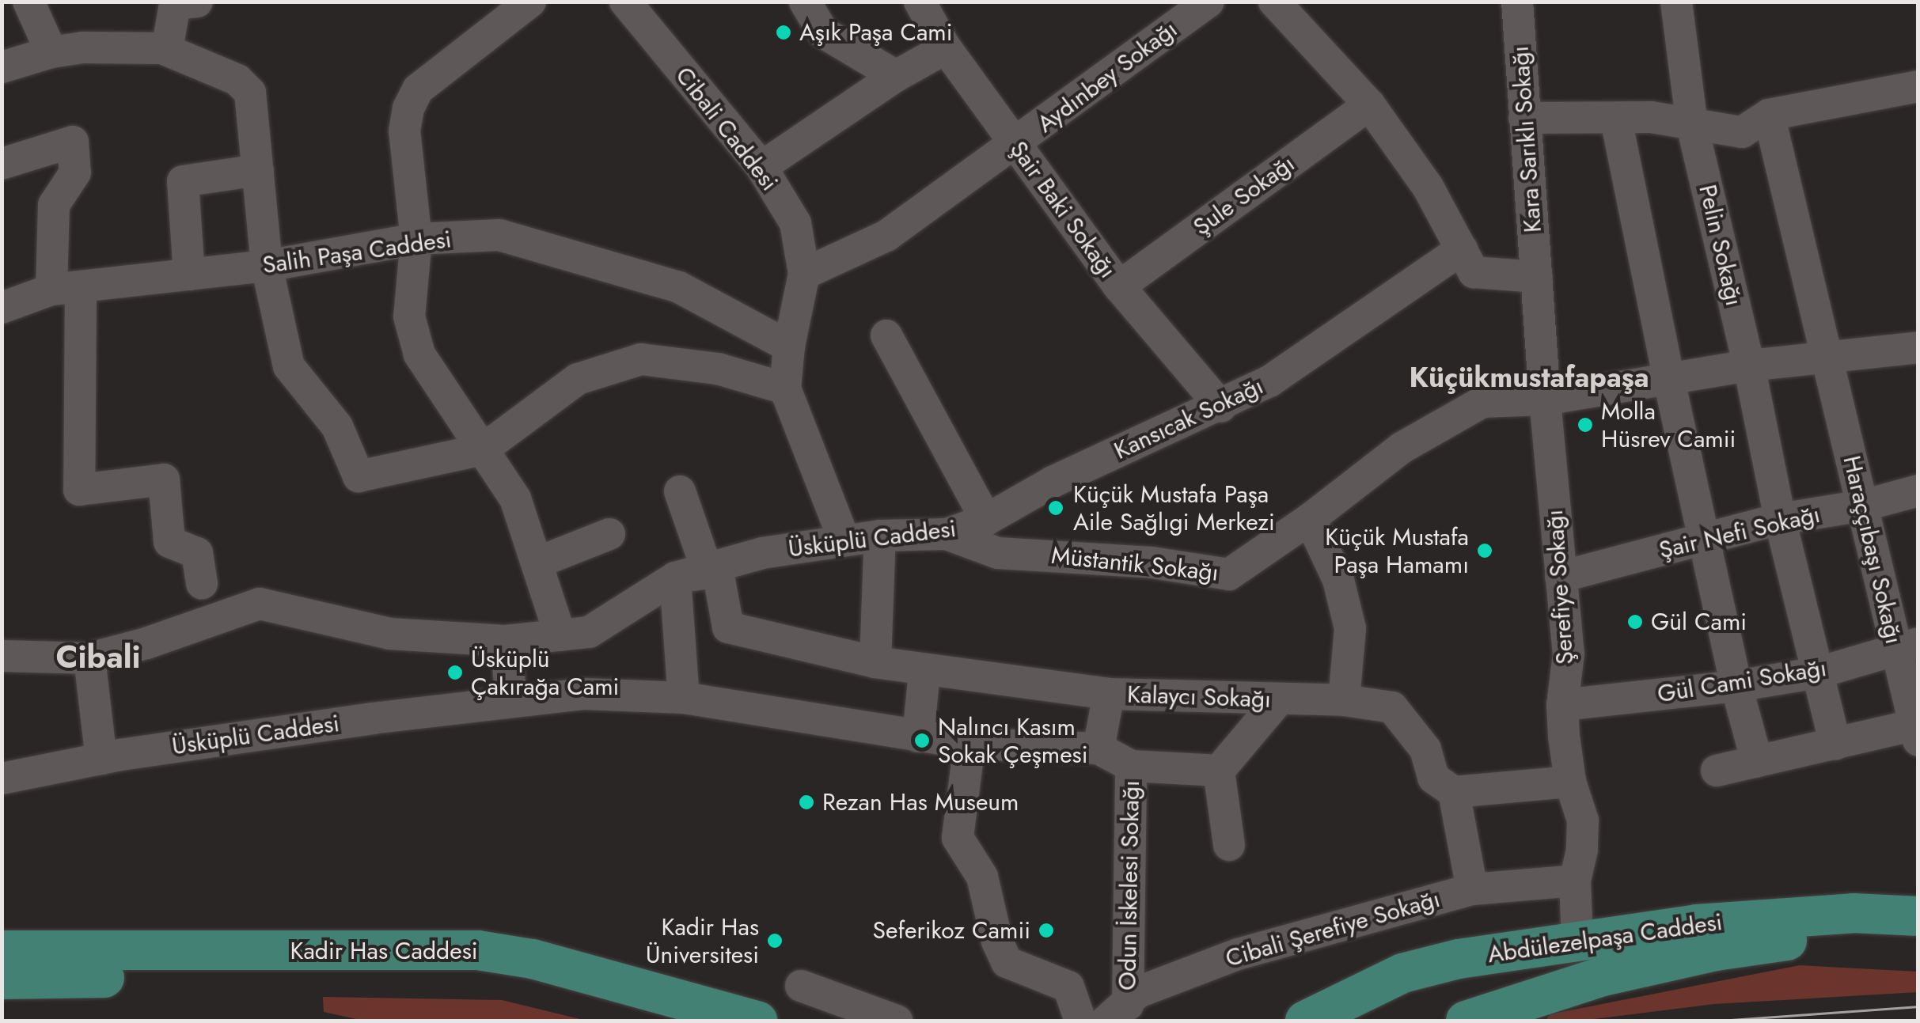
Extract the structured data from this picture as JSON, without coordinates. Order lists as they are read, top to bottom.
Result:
{
  "streets": {
    "main road": ["Abdülezelpaşa Caddesi", "Kadir Has Caddesi"],
    "street": [
      "Aydınbey Sokağı",
      "Cibali Caddesi",
      "Kara Sarıklı Sokağı",
      "Şule Sokağı",
      "Şair Baki Sokağı",
      "Pelin Sokağı",
      "Salih Paşa Caddesi",
      "Kansıcak Sokağı",
      "Şair Nefi Sokağı",
      "Üsküplü Caddesi",
      "Haraççıbaşı Sokağı",
      "Müstantik Sokağı",
      "Şerefiye Sokağı",
      "Gül Cami Sokağı",
      "Kalaycı Sokağı",
      "Odun İskelesi Sokağı",
      "Cibali Şerefiye Sokağı"
    ]
  },
  "crossings": [
    ["Aydınbey Sokağı", "Cibali Caddesi"],
    ["Aydınbey Sokağı", "Şair Baki Sokağı"],
    ["Cibali Caddesi", "Salih Paşa Caddesi"],
    ["Cibali Caddesi", "Üsküplü Caddesi"],
    ["Kara Sarıklı Sokağı", "Şerefiye Sokağı"],
    ["Şule Sokağı", "Şair Baki Sokağı"],
    ["Şair Baki Sokağı", "Kansıcak Sokağı"],
    ["Pelin Sokağı", "Şair Nefi Sokağı"],
    ["Pelin Sokağı", "Müstantik Sokağı"],
    ["Pelin Sokağı", "Gül Cami Sokağı"],
    ["Kansıcak Sokağı", "Üsküplü Caddesi"],
    ["Şair Nefi Sokağı", "Haraççıbaşı Sokağı"],
    ["Şair Nefi Sokağı", "Şerefiye Sokağı"],
    ["Üsküplü Caddesi", "Müstantik Sokağı"],
    ["Üsküplü Caddesi", "Kalaycı Sokağı"],
    ["Haraççıbaşı Sokağı", "Müstantik Sokağı"],
    ["Haraççıbaşı Sokağı", "Gül Cami Sokağı"],
    ["Müstantik Sokağı", "Şerefiye Sokağı"],
    ["Şerefiye Sokağı", "Gül Cami Sokağı"],
    ["Şerefiye Sokağı", "Cibali Şerefiye Sokağı"],
    ["Şerefiye Sokağı", "Abdülezelpaşa Caddesi"],
    ["Kalaycı Sokağı", "Cibali Şerefiye Sokağı"],
    ["Odun İskelesi Sokağı", "Cibali Şerefiye Sokağı"]
  ],
  "districts": ["Küçükmustafapaşa", "Cibali"],
  "places": [
    "Aşık Paşa Cami",
    "Molla Hüsrev Camii",
    "Küçük Mustafa Paşa Aile Sağlıgi Merkezi",
    "Küçük Mustafa Paşa Hamamı",
    "Gül Cami",
    "Üsküplü Çakırağa Cami",
    "Nalıncı Kasım Sokak Çeşmesi",
    "Rezan Has Museum",
    "Seferikoz Camii",
    "Kadir Has Üniversitesi"
  ]
}
